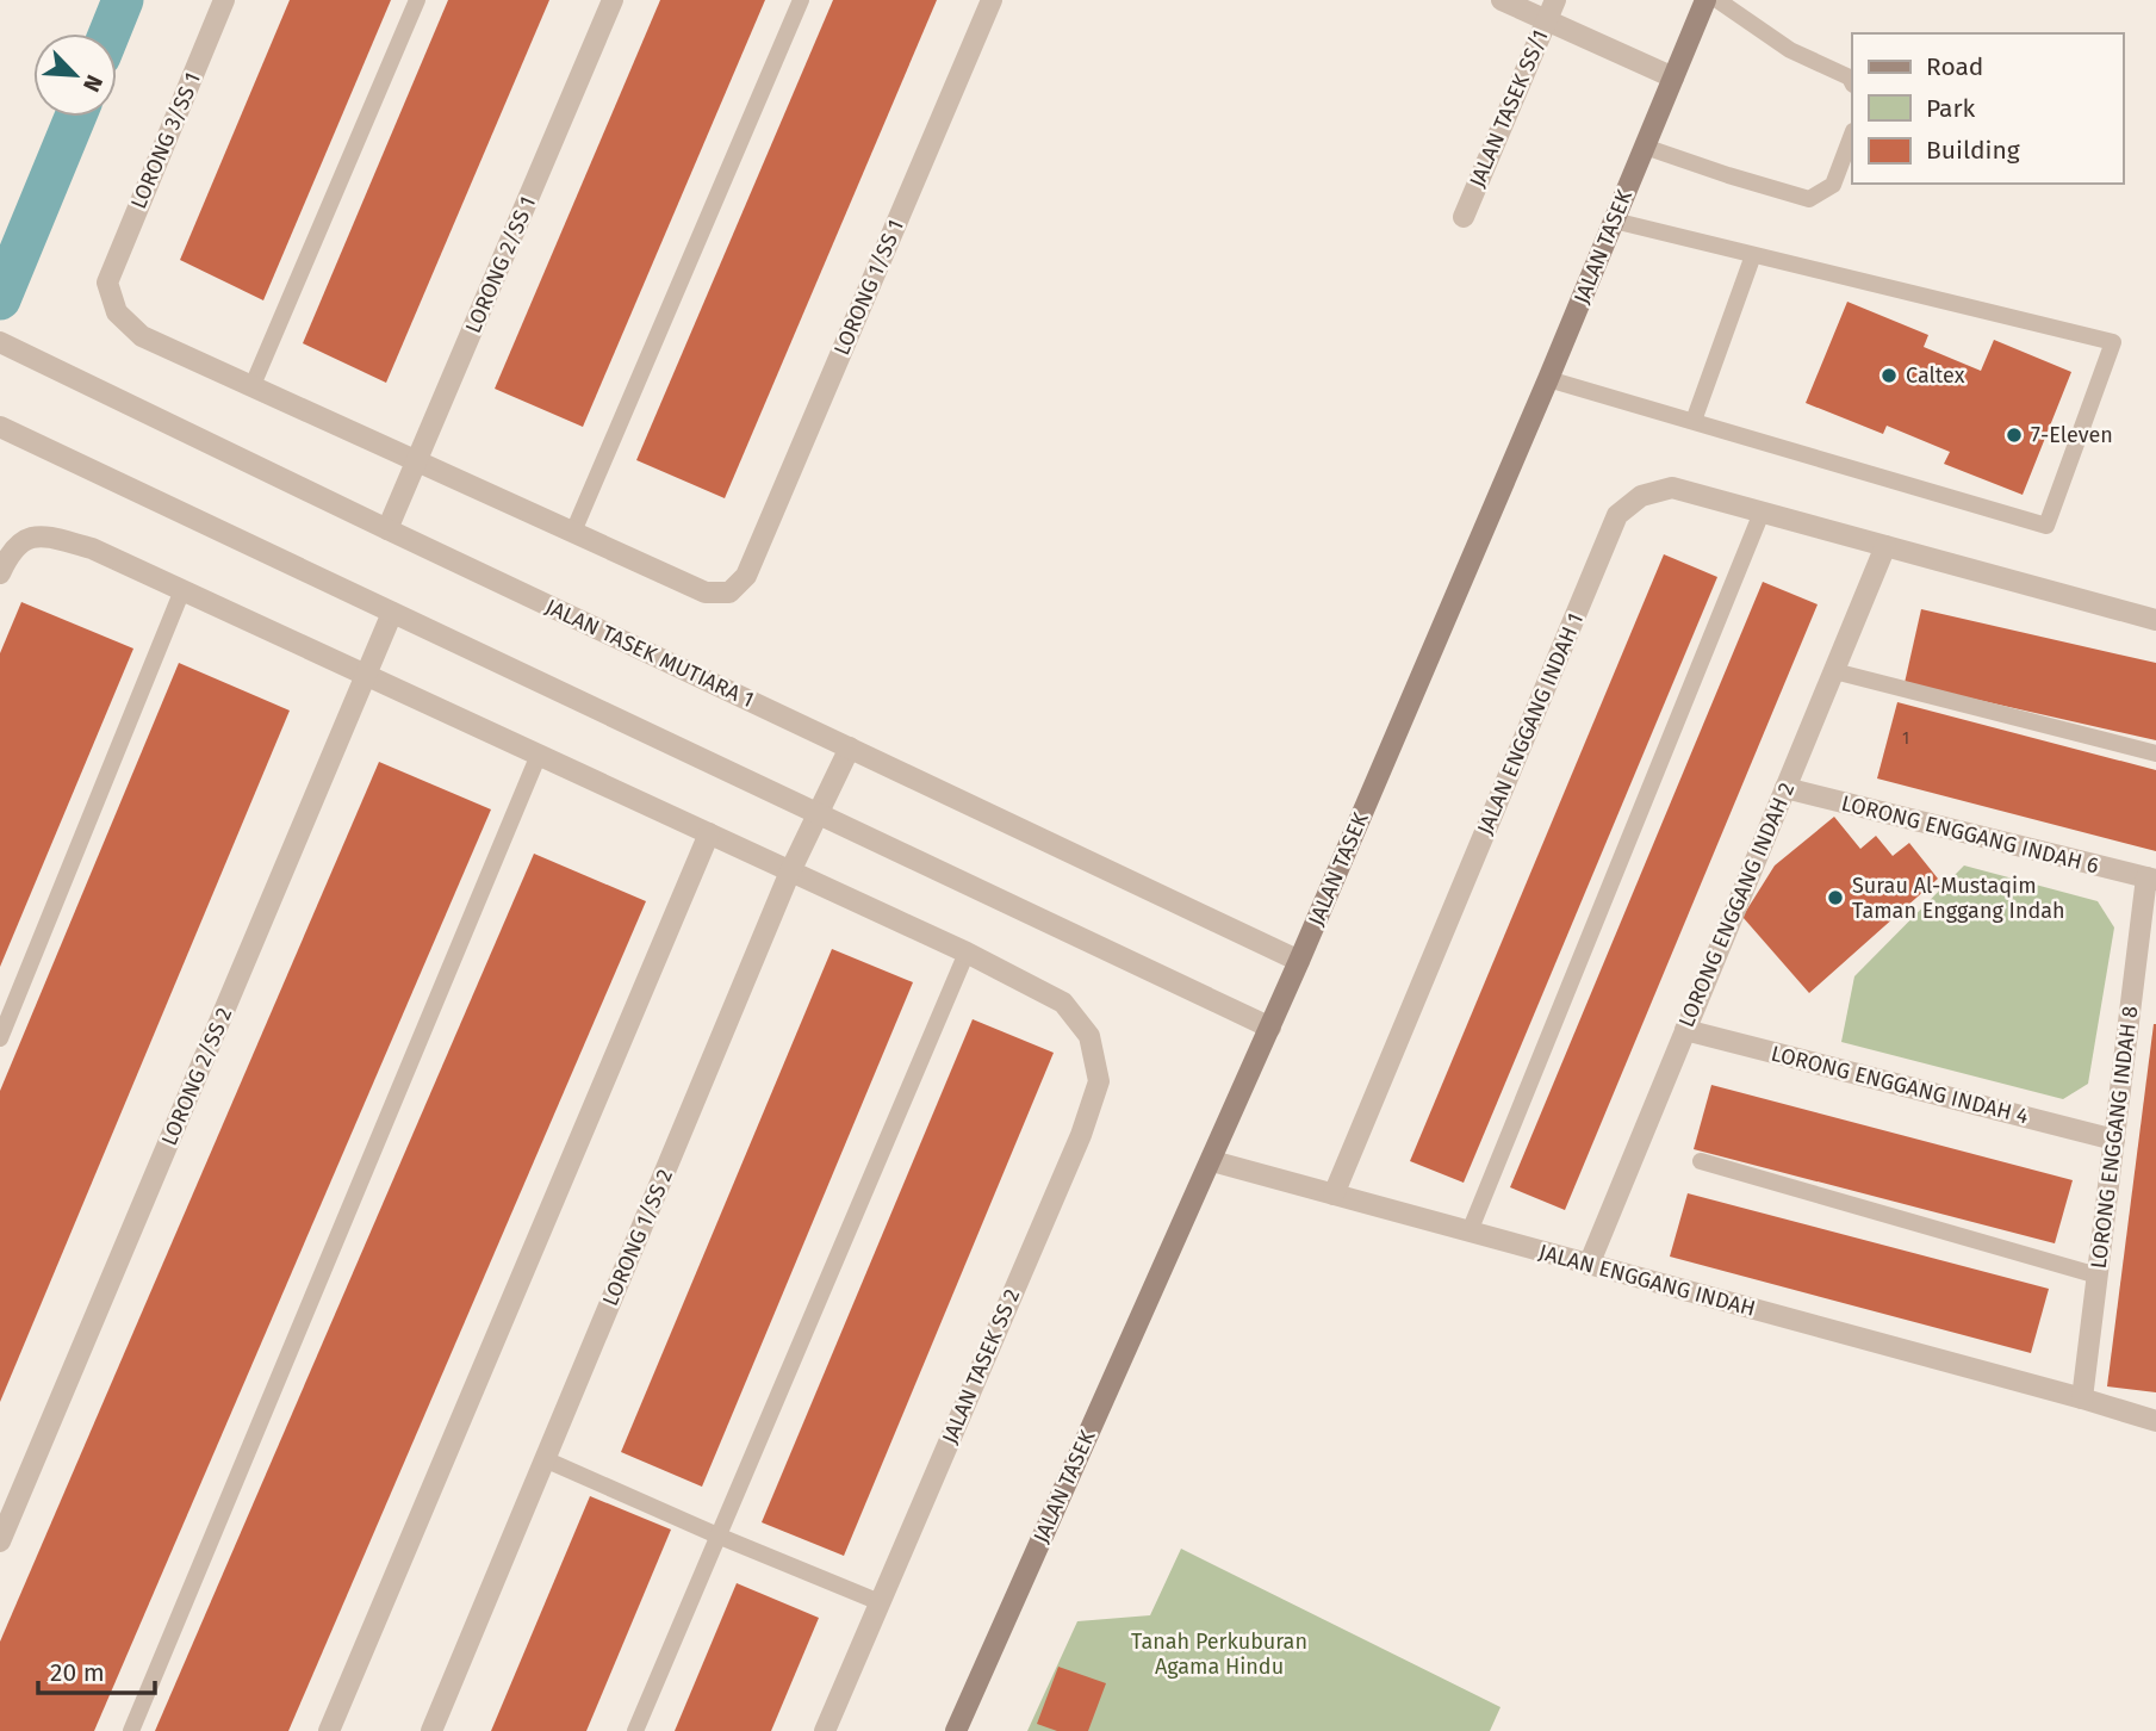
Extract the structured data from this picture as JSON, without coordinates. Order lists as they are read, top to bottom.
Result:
{
  "streets": {
    "main road": ["JALAN TASEK"],
    "street": [
      "JALAN TASEK SS/1",
      "LORONG 3/SS 1",
      "LORONG 2/SS 1",
      "LORONG 1/SS 1",
      "JALAN TASEK MUTIARA 1",
      "JALAN ENGGANG INDAH 1",
      "LORONG ENGGANG INDAH 6",
      "LORONG ENGGANG INDAH 2",
      "LORONG 2/SS 2",
      "LORONG ENGGANG INDAH 4",
      "LORONG ENGGANG INDAH 8",
      "LORONG 1/SS 2",
      "JALAN ENGGANG INDAH",
      "JALAN TASEK SS 2"
    ]
  },
  "crossings": [
    ["JALAN TASEK", "JALAN TASEK MUTIARA 1"],
    ["JALAN TASEK", "JALAN ENGGANG INDAH"],
    ["LORONG 2/SS 1", "JALAN TASEK MUTIARA 1"],
    ["JALAN TASEK MUTIARA 1", "LORONG 1/SS 2"],
    ["JALAN ENGGANG INDAH 1", "LORONG ENGGANG INDAH 2"],
    ["JALAN ENGGANG INDAH 1", "JALAN ENGGANG INDAH"],
    ["LORONG ENGGANG INDAH 6", "LORONG ENGGANG INDAH 2"],
    ["LORONG ENGGANG INDAH 6", "LORONG ENGGANG INDAH 8"],
    ["LORONG ENGGANG INDAH 2", "LORONG ENGGANG INDAH 4"],
    ["LORONG ENGGANG INDAH 2", "JALAN ENGGANG INDAH"],
    ["LORONG ENGGANG INDAH 4", "LORONG ENGGANG INDAH 8"],
    ["LORONG ENGGANG INDAH 8", "JALAN ENGGANG INDAH"]
  ],
  "parks": ["Tanah Perkuburan Agama Hindu"],
  "places": ["Caltex", "7-Eleven", "Surau Al-Mustaqim Taman Enggang Indah"],
  "house_numbers": ["1"],
  "legend": ["Road", "Park", "Building"],
  "scale_bar": "20 m",
  "north": "bottom right"
}
